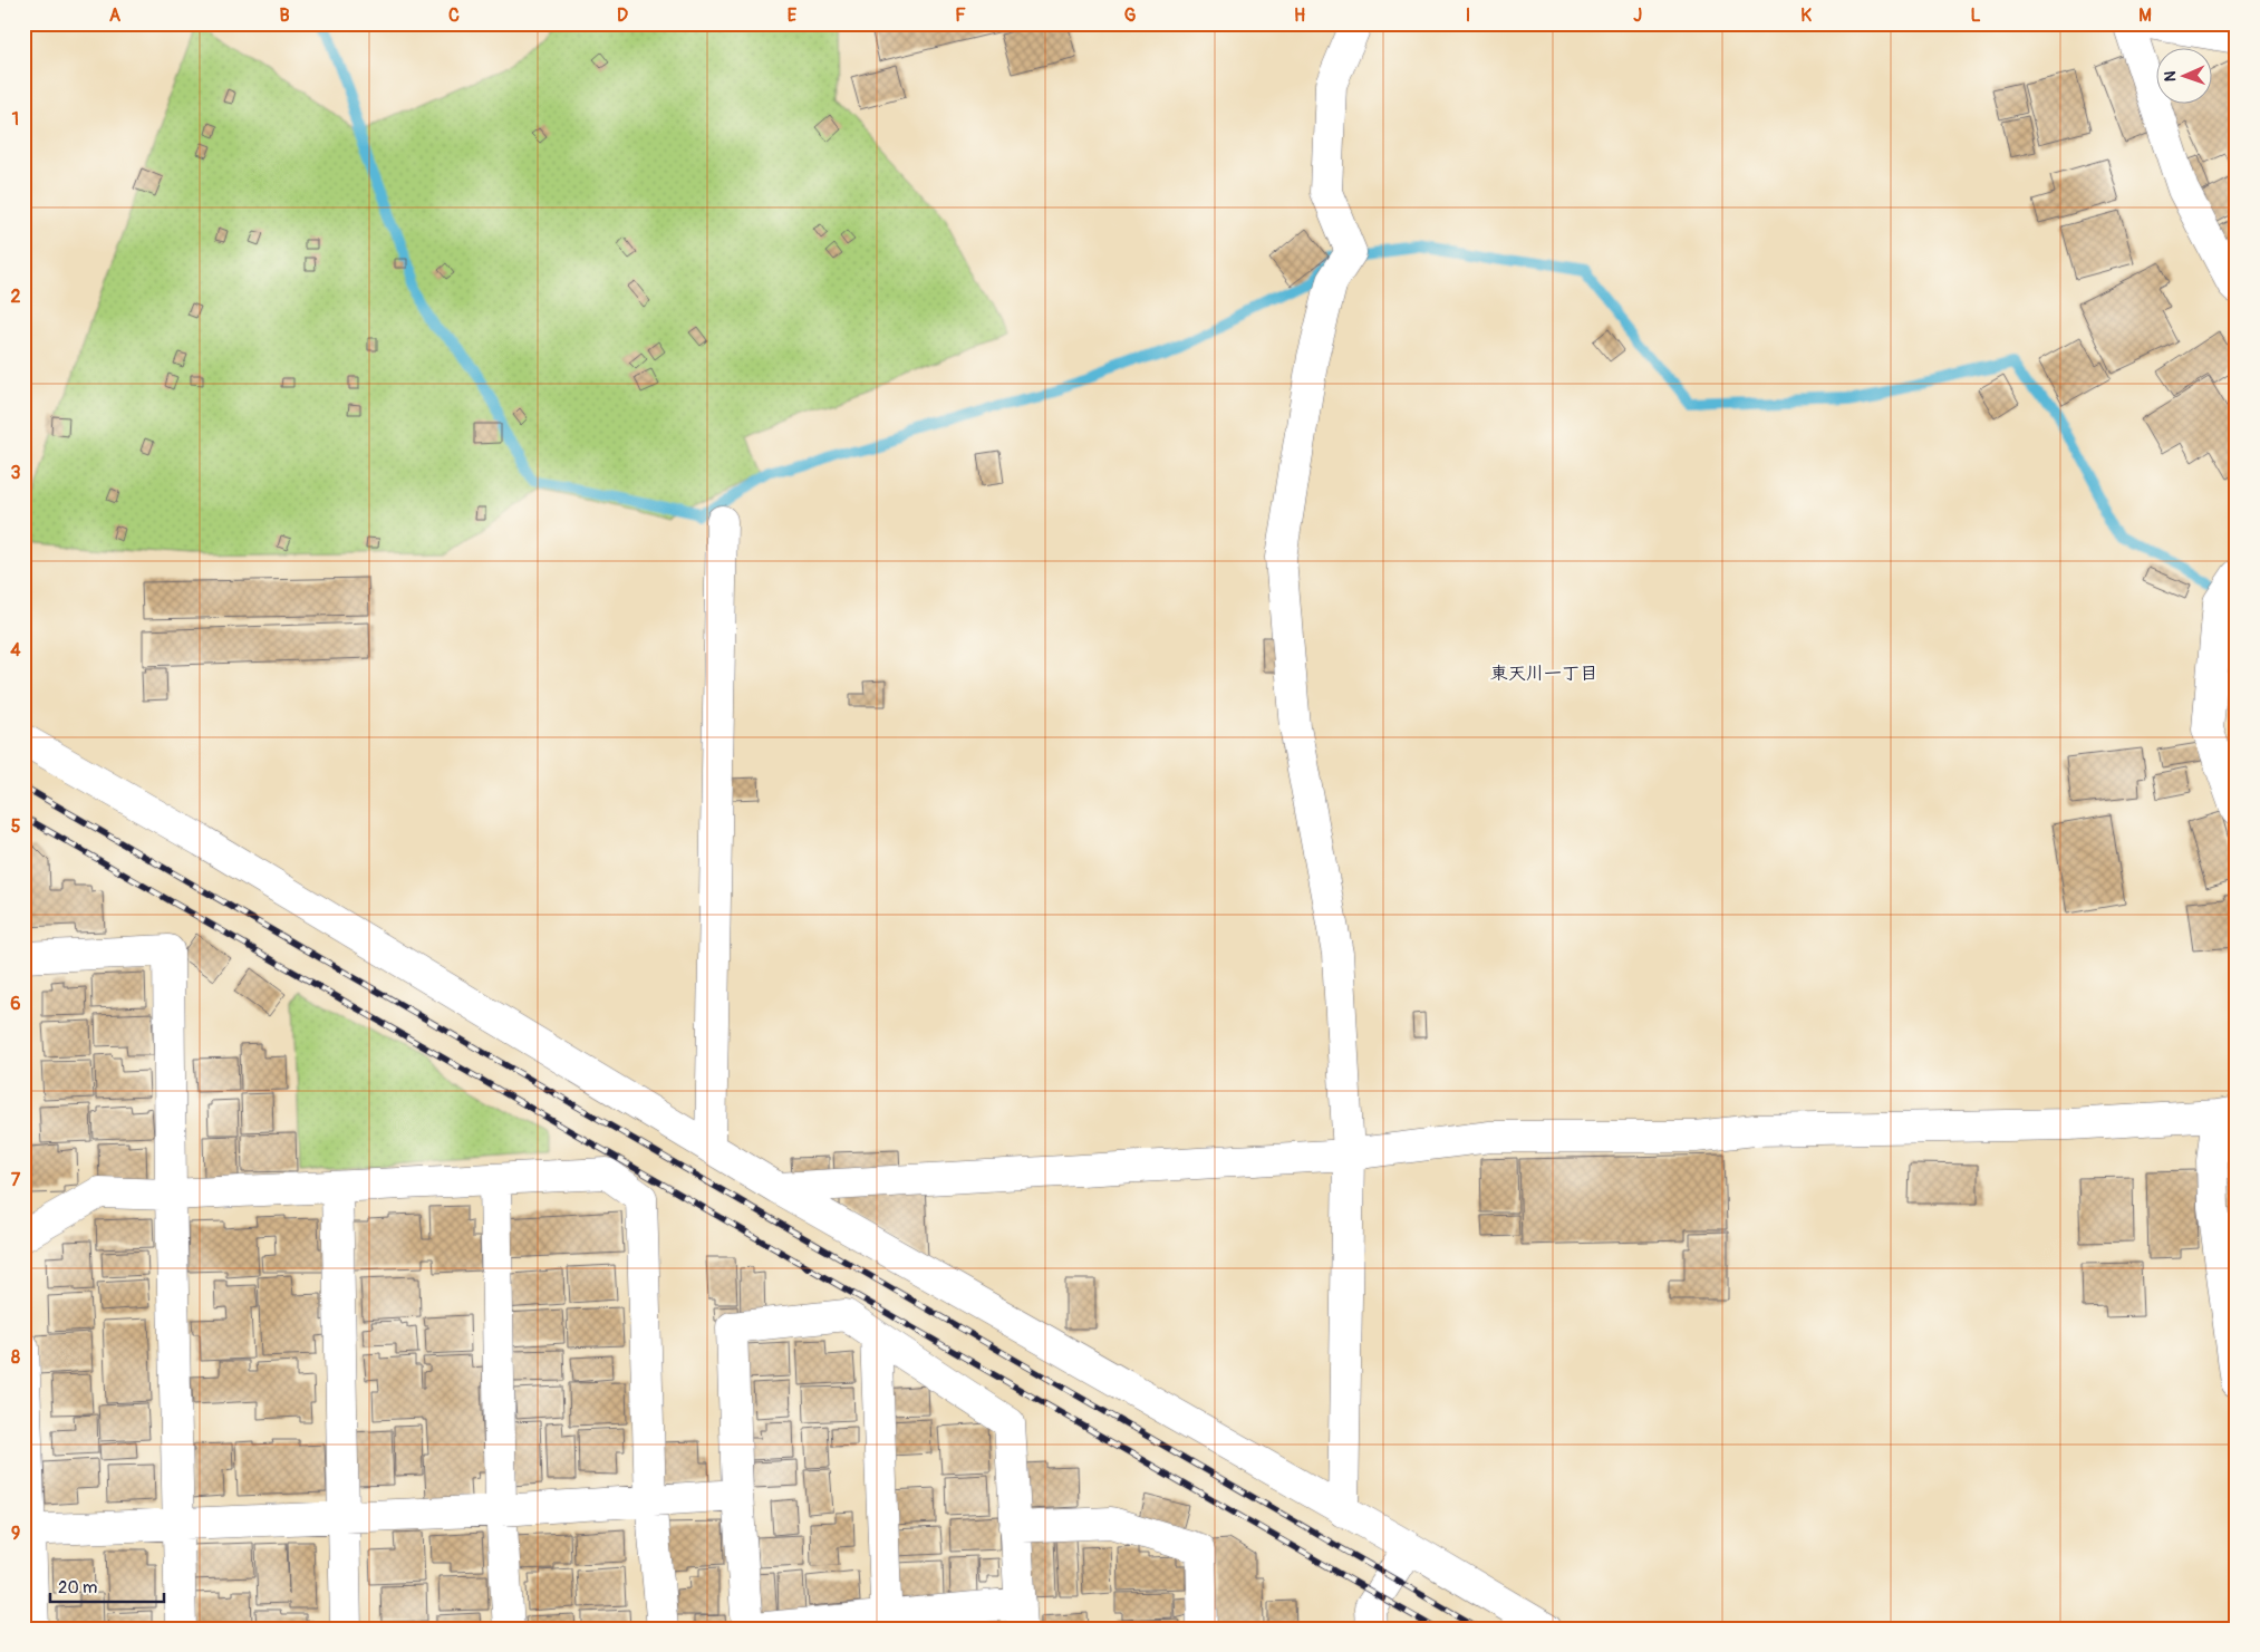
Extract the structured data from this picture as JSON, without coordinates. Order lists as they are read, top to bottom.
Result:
{
  "districts": ["東天川一丁目"],
  "scale_bar": "20 m",
  "north": "left",
  "grid": {
    "columns": [
      "A",
      "B",
      "C",
      "D",
      "E",
      "F",
      "G",
      "H",
      "I",
      "J",
      "K",
      "L",
      "M"
    ],
    "rows": [
      "1",
      "2",
      "3",
      "4",
      "5",
      "6",
      "7",
      "8",
      "9"
    ]
  }
}
